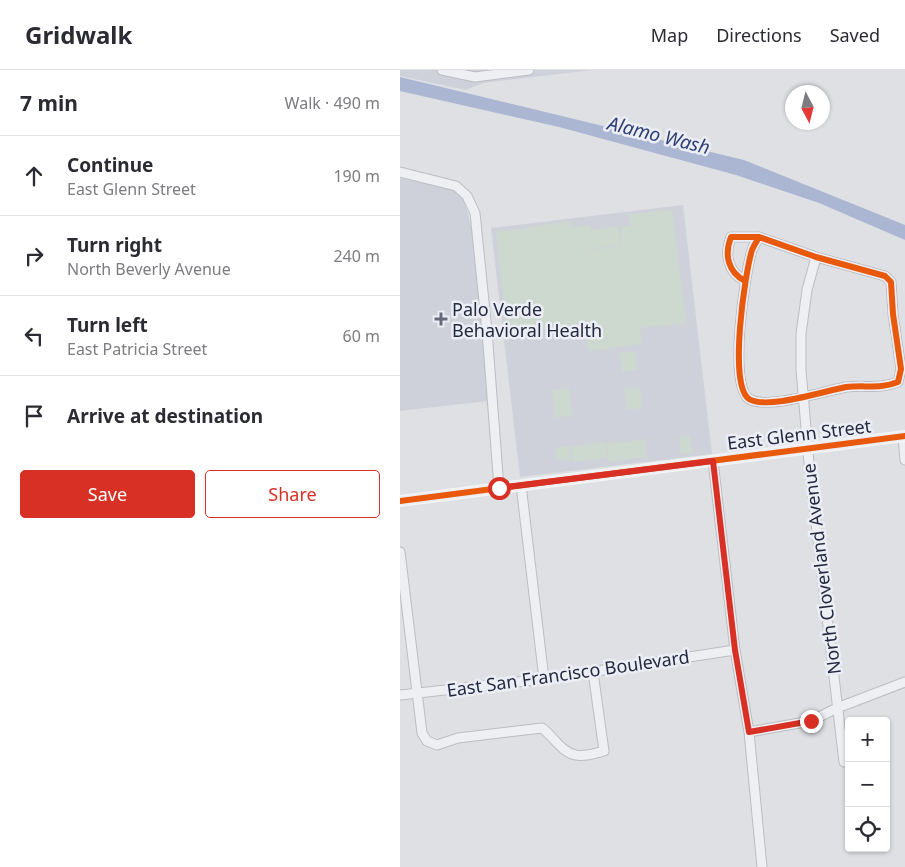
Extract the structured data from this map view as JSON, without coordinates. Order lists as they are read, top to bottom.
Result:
{
  "streets": {
    "street": ["East Glenn Street", "North Cloverland Avenue", "East San Francisco Boulevard"]
  },
  "crossings": [
    ["East Glenn Street", "North Cloverland Avenue"]
  ],
  "water": ["Alamo Wash"],
  "places": {
    "health": ["Palo Verde Behavioral Health"]
  },
  "north": "bottom",
  "page": {
    "header": "Gridwalk",
    "nav": ["Map", "Directions", "Saved"],
    "heading": ["7 min", "Walk · 490 m"],
    "list": [
      ["Continue", "East Glenn Street", "190 m"],
      ["Turn right", "North Beverly Avenue", "240 m"],
      ["Turn left", "East Patricia Street", "60 m"],
      "Arrive at destination"
    ],
    "buttons": ["Save", "Share"],
    "map_buttons": ["+", "−"]
  }
}
